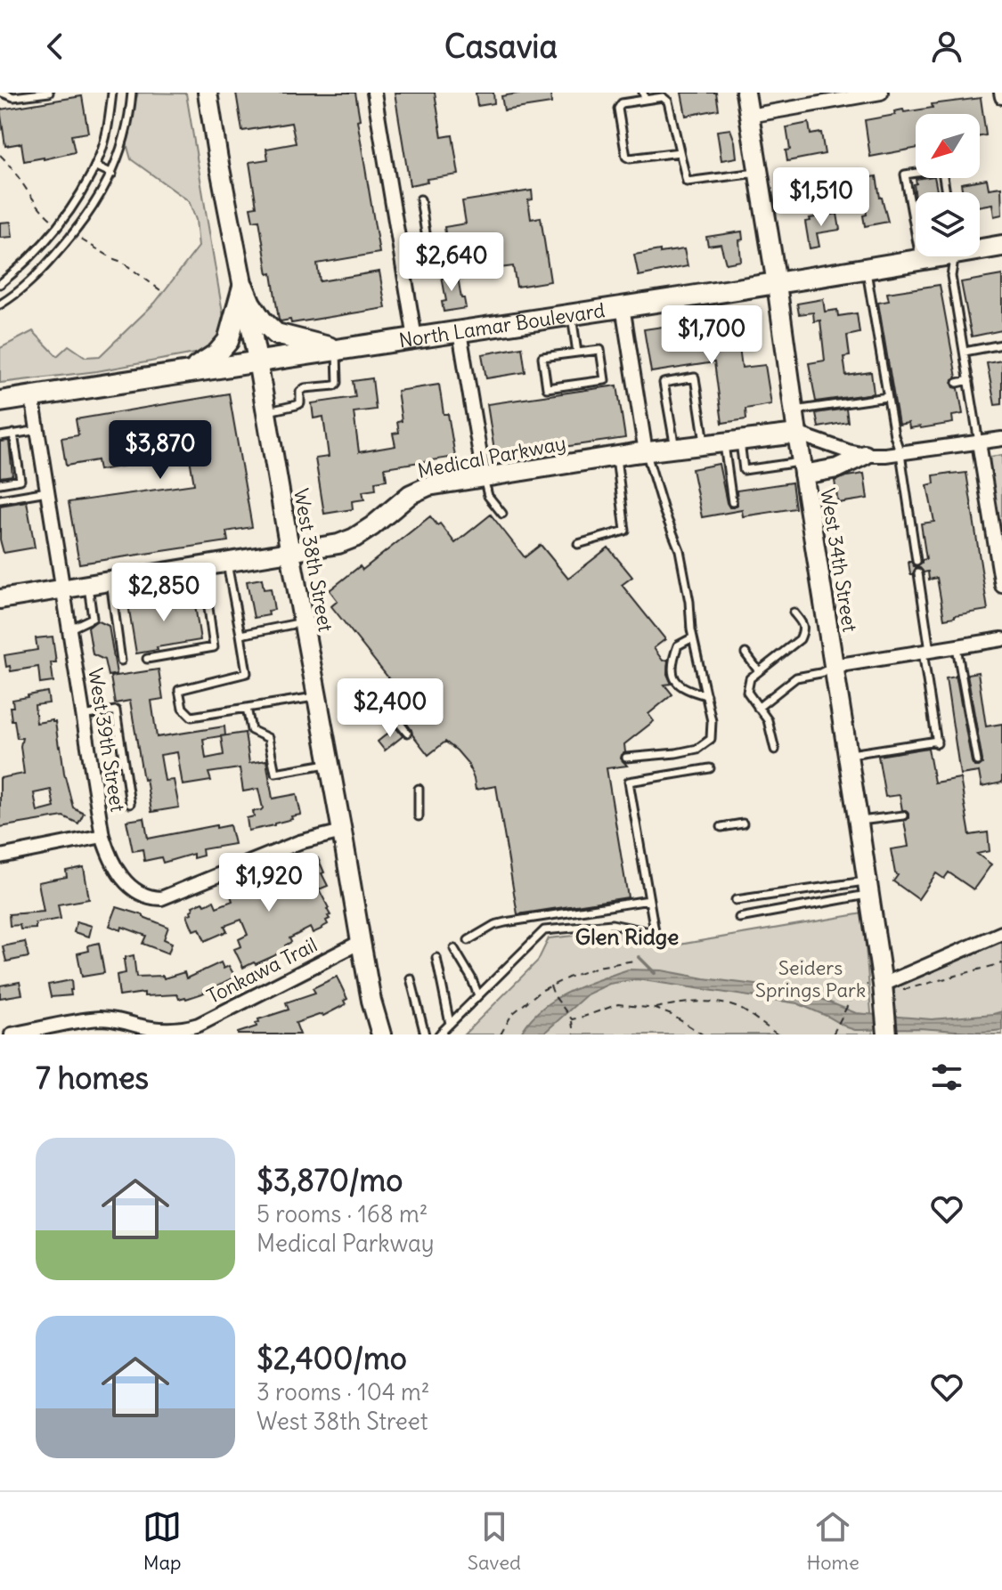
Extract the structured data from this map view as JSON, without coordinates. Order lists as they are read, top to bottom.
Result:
{
  "streets": {
    "main road": ["North Lamar Boulevard"],
    "street": [
      "Medical Parkway",
      "West 38th Street",
      "West 34th Street",
      "West 39th Street",
      "Tonkawa Trail"
    ]
  },
  "crossings": [
    ["North Lamar Boulevard", "West 38th Street"],
    ["North Lamar Boulevard", "West 34th Street"],
    ["North Lamar Boulevard", "West 39th Street"],
    ["Medical Parkway", "West 38th Street"],
    ["Medical Parkway", "West 34th Street"],
    ["Medical Parkway", "West 39th Street"],
    ["West 38th Street", "West 39th Street"],
    ["West 38th Street", "Tonkawa Trail"]
  ],
  "districts": ["Glen Ridge"],
  "parks": ["Seiders Springs Park"],
  "north": "bottom left",
  "page": {
    "header": "Casavia",
    "price": [
      "$1,510",
      "$2,640",
      "$1,700",
      "$3,870",
      "$2,850",
      "$2,400",
      "$1,920"
    ],
    "heading": "7 homes",
    "list": [
      {
        "name": "$3,870/mo",
        "note": "5 rooms · 168 m² · Medical Parkway"
      },
      {
        "name": "$2,400/mo",
        "note": "3 rooms · 104 m² · West 38th Street"
      }
    ],
    "tabs": ["Map", "Saved", "Home"]
  }
}
